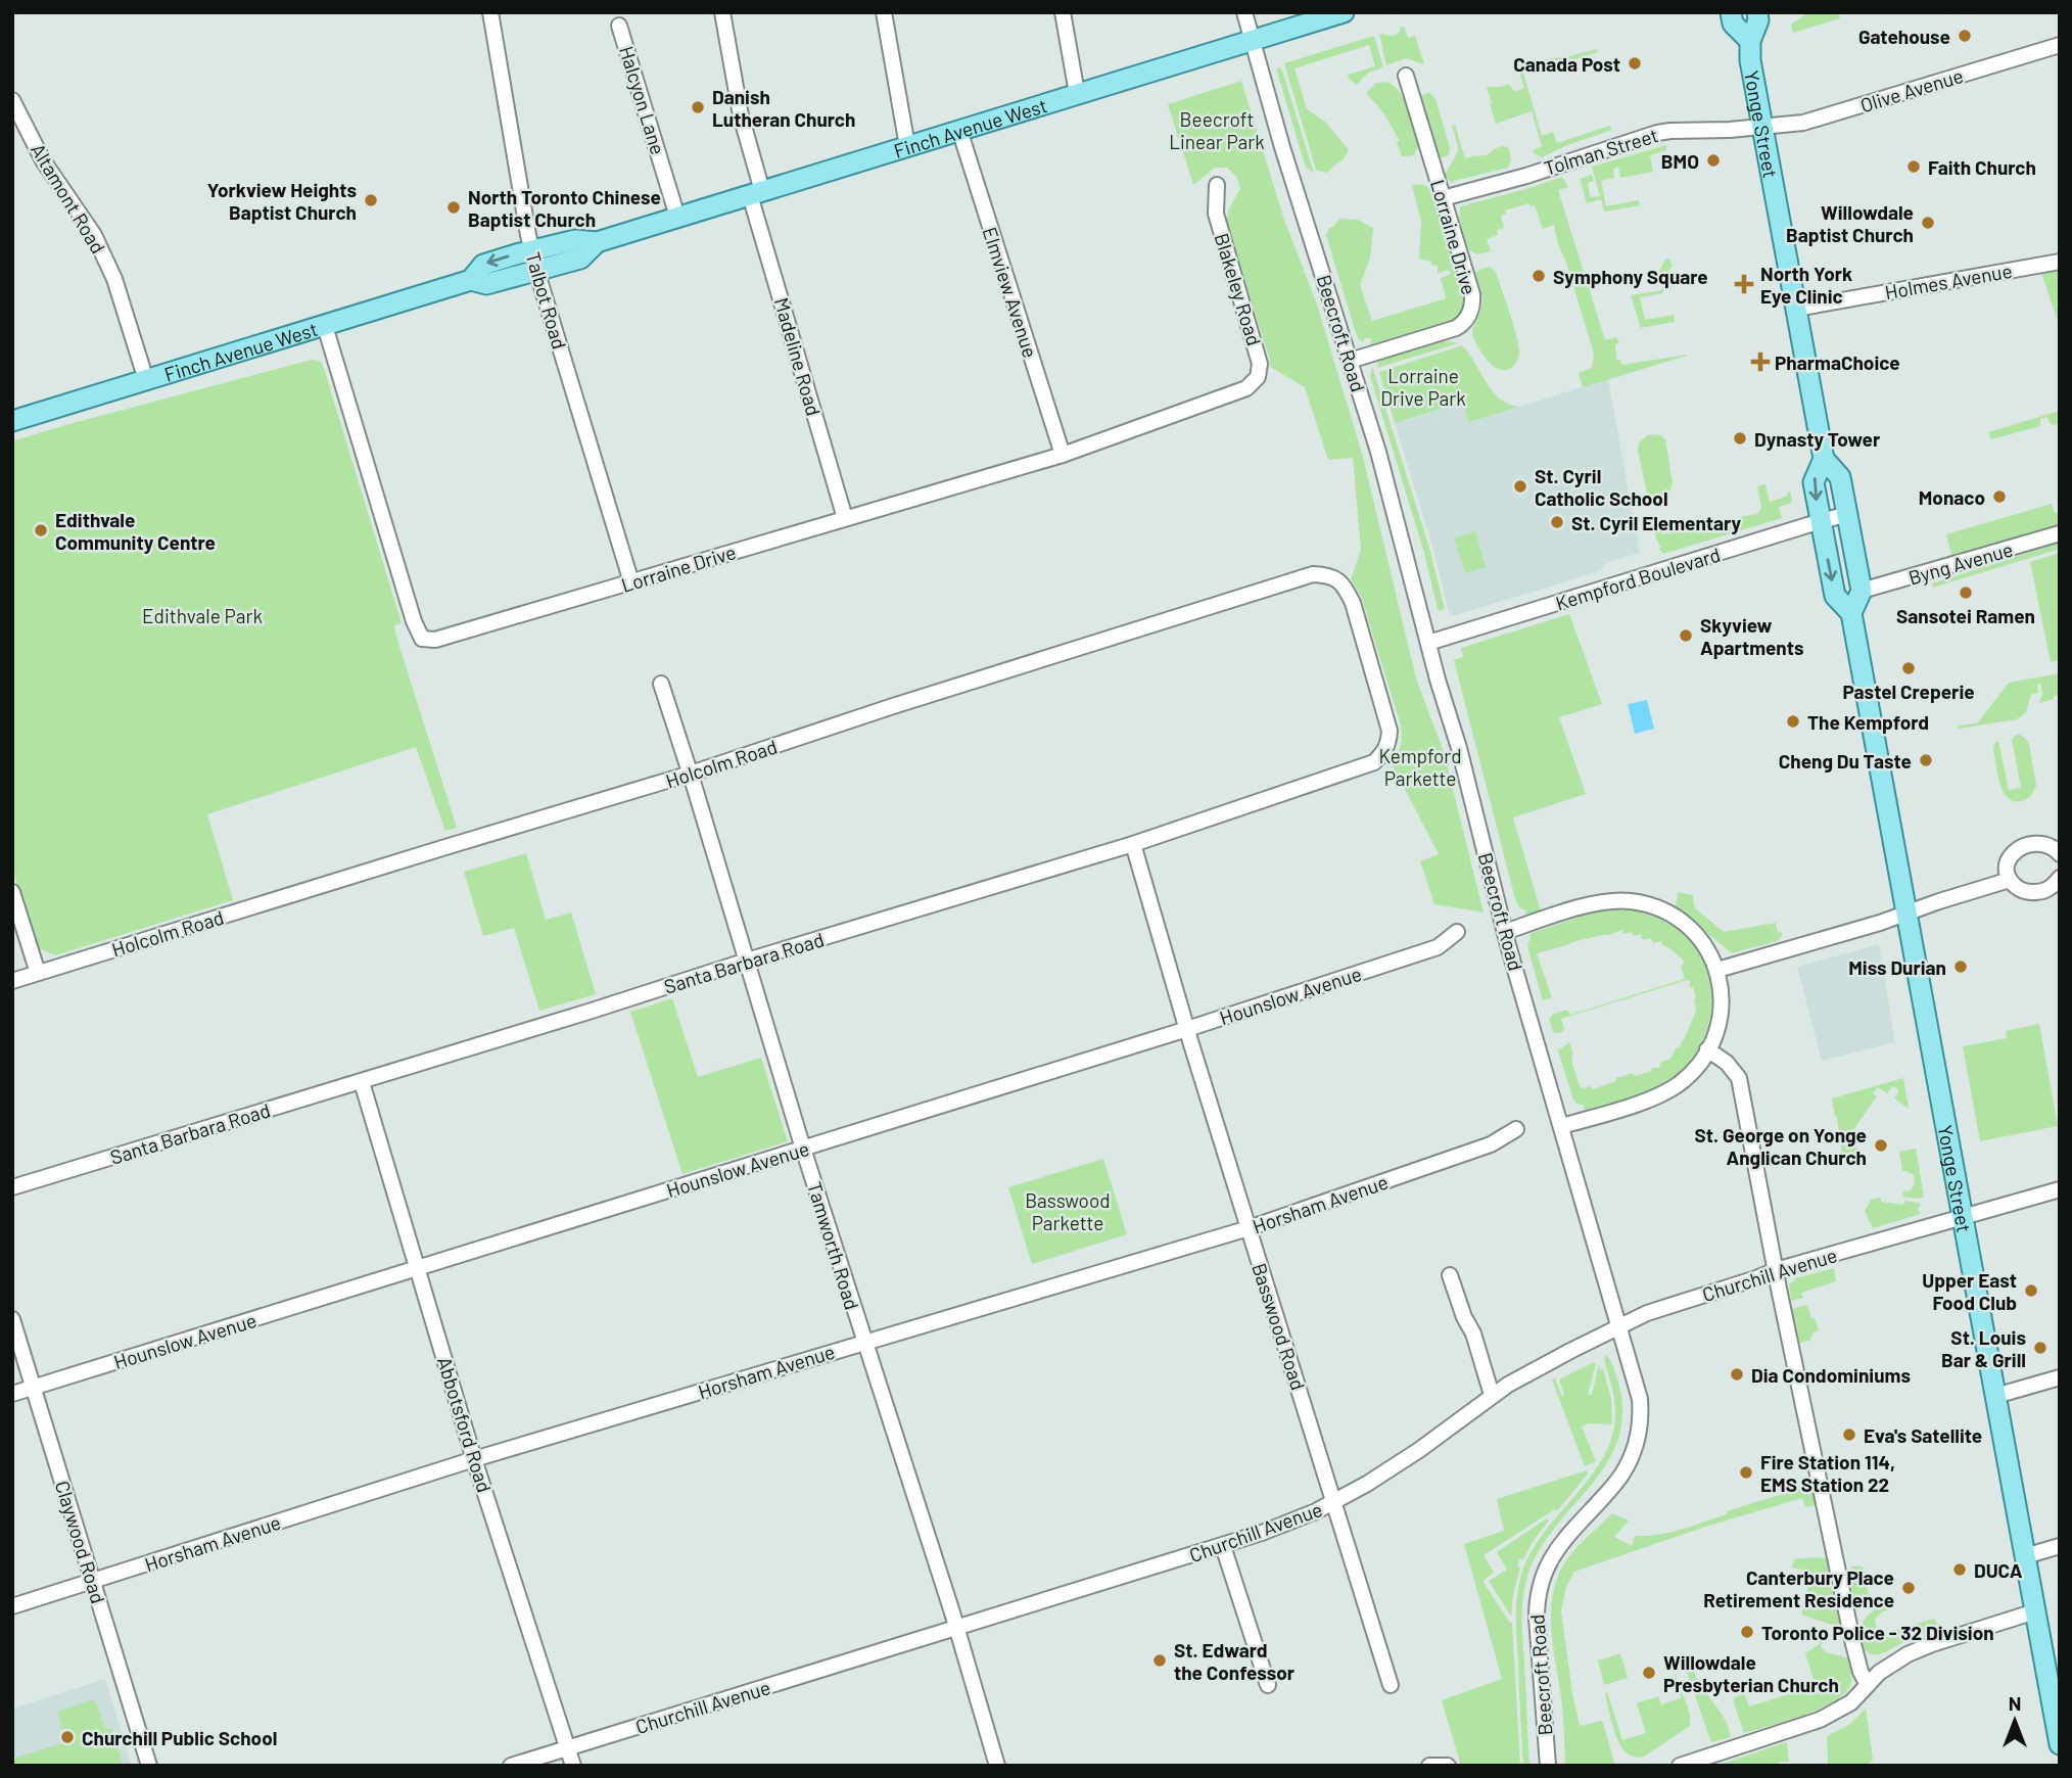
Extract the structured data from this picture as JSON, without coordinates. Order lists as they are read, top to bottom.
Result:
{
  "streets": {
    "main road": ["Yonge Street", "Finch Avenue West"],
    "street": [
      "Olive Avenue",
      "Halcyon Lane",
      "Tolman Street",
      "Altamont Road",
      "Lorraine Drive",
      "Holmes Avenue",
      "Blakeley Road",
      "Elmview Avenue",
      "Talbot Road",
      "Beecroft Road",
      "Madeline Road",
      "Byng Avenue",
      "Kempford Boulevard",
      "Holcolm Road",
      "Santa Barbara Road",
      "Hounslow Avenue",
      "Horsham Avenue",
      "Tamworth Road",
      "Churchill Avenue",
      "Basswood Road",
      "Abbotsford Road",
      "Claywood Road"
    ]
  },
  "crossings": [
    ["Olive Avenue", "Yonge Street"],
    ["Olive Avenue", "Tolman Street"],
    ["Halcyon Lane", "Finch Avenue West"],
    ["Yonge Street", "Tolman Street"],
    ["Yonge Street", "Holmes Avenue"],
    ["Yonge Street", "Byng Avenue"],
    ["Yonge Street", "Kempford Boulevard"],
    ["Yonge Street", "Churchill Avenue"],
    ["Finch Avenue West", "Altamont Road"],
    ["Finch Avenue West", "Lorraine Drive"],
    ["Finch Avenue West", "Elmview Avenue"],
    ["Finch Avenue West", "Talbot Road"],
    ["Finch Avenue West", "Beecroft Road"],
    ["Finch Avenue West", "Madeline Road"],
    ["Tolman Street", "Lorraine Drive"],
    ["Lorraine Drive", "Blakeley Road"],
    ["Lorraine Drive", "Elmview Avenue"],
    ["Lorraine Drive", "Talbot Road"],
    ["Lorraine Drive", "Beecroft Road"],
    ["Lorraine Drive", "Madeline Road"],
    ["Beecroft Road", "Kempford Boulevard"],
    ["Beecroft Road", "Churchill Avenue"],
    ["Holcolm Road", "Santa Barbara Road"],
    ["Holcolm Road", "Tamworth Road"],
    ["Santa Barbara Road", "Tamworth Road"],
    ["Santa Barbara Road", "Basswood Road"],
    ["Santa Barbara Road", "Abbotsford Road"],
    ["Hounslow Avenue", "Tamworth Road"],
    ["Hounslow Avenue", "Basswood Road"],
    ["Hounslow Avenue", "Abbotsford Road"],
    ["Hounslow Avenue", "Claywood Road"],
    ["Horsham Avenue", "Tamworth Road"],
    ["Horsham Avenue", "Basswood Road"],
    ["Horsham Avenue", "Abbotsford Road"],
    ["Horsham Avenue", "Claywood Road"],
    ["Tamworth Road", "Churchill Avenue"],
    ["Churchill Avenue", "Basswood Road"],
    ["Churchill Avenue", "Abbotsford Road"]
  ],
  "parks": [
    "Beecroft Linear Park",
    "Lorraine Drive Park",
    "Edithvale Park",
    "Kempford Parkette",
    "Basswood Parkette"
  ],
  "places": {
    "other": [
      "Gatehouse",
      "Canada Post",
      "Danish Lutheran Church",
      "BMO",
      "Faith Church",
      "Yorkview Heights Baptist Church",
      "North Toronto Chinese Baptist Church",
      "Willowdale Baptist Church",
      "Symphony Square",
      "Dynasty Tower",
      "St. Cyril Catholic School",
      "Monaco",
      "St. Cyril Elementary",
      "Edithvale Community Centre",
      "Sansotei Ramen",
      "Skyview Apartments",
      "Pastel Creperie",
      "The Kempford",
      "Cheng Du Taste",
      "Miss Durian",
      "St. George on Yonge Anglican Church",
      "Upper East Food Club",
      "St. Louis Bar & Grill",
      "Dia Condominiums",
      "Eva's Satellite",
      "Fire Station 114, EMS Station 22",
      "DUCA",
      "Canterbury Place Retirement Residence",
      "Toronto Police - 32 Division",
      "St. Edward the Confessor",
      "Willowdale Presbyterian Church",
      "Churchill Public School"
    ],
    "health": ["North York Eye Clinic", "PharmaChoice"]
  },
  "north": "top"
}
